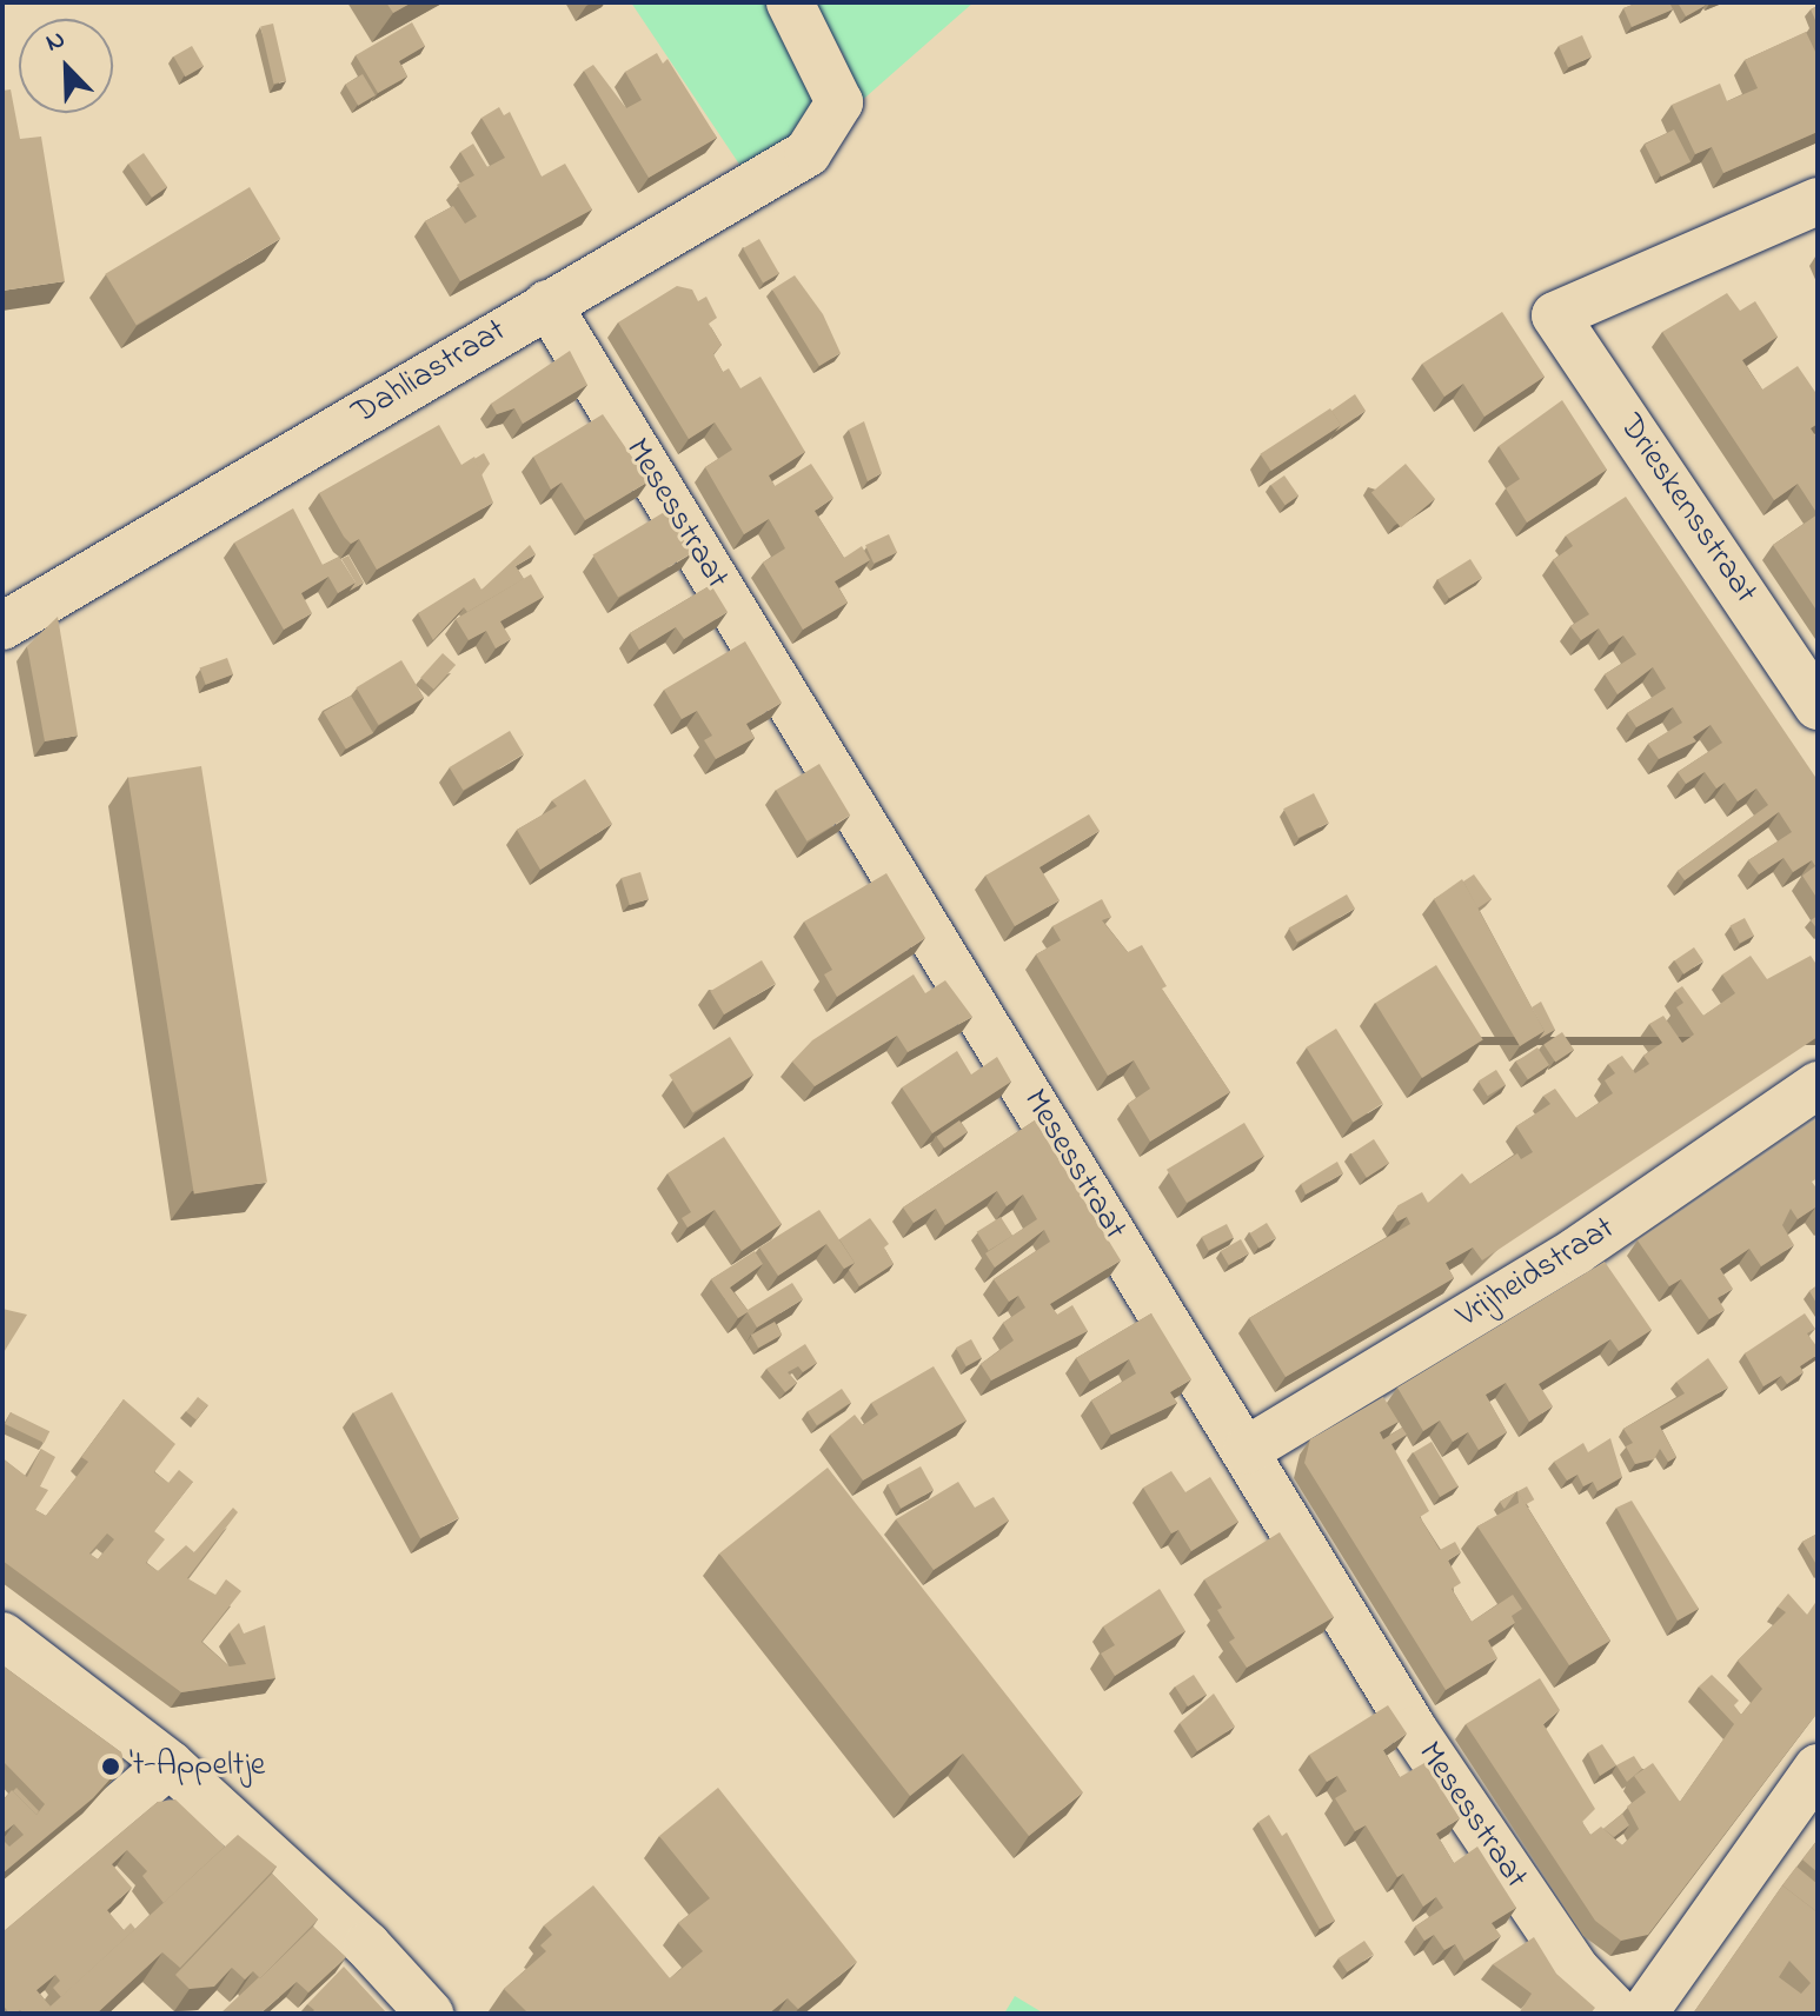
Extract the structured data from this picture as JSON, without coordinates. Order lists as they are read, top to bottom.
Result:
{
  "streets": {
    "street": [
      "Dahliastraat",
      "Drieskensstraat",
      "Mesesstraat",
      "Vrijheidstraat"
    ]
  },
  "crossings": [
    ["Dahliastraat", "Mesesstraat"],
    ["Mesesstraat", "Vrijheidstraat"]
  ],
  "places": ["'t-Appeltje"],
  "north": "top left"
}
